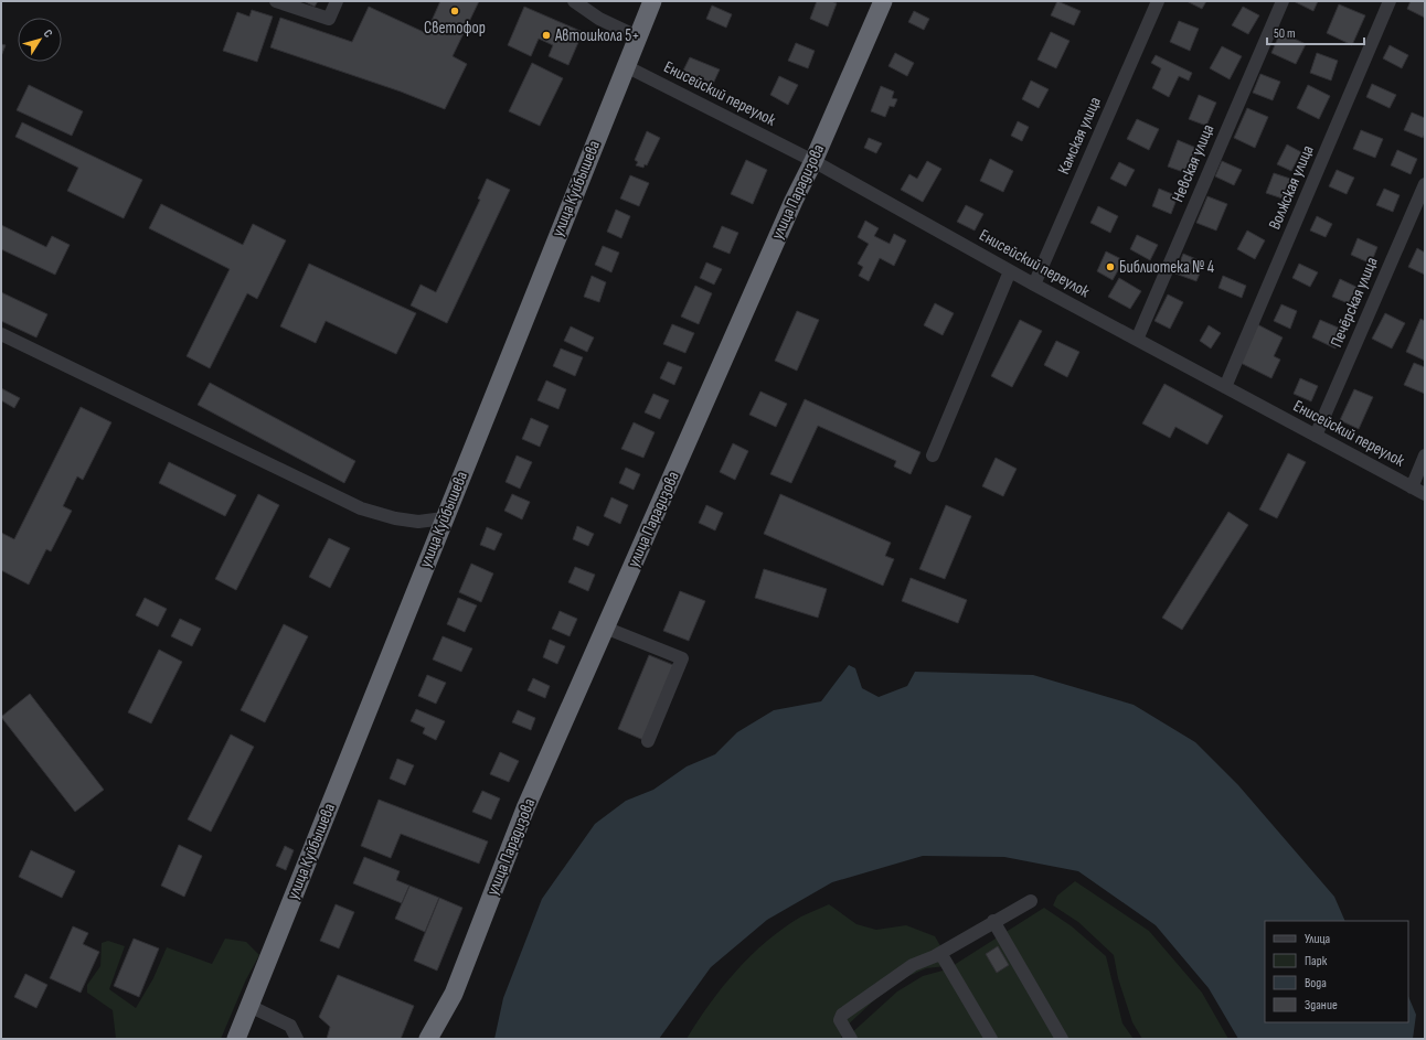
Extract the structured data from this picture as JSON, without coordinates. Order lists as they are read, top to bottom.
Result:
{
  "streets": {
    "highway": ["улица Куйбышева", "улица Парадизова"],
    "street": [
      "Енисейский переулок",
      "Камская улица",
      "Невская улица",
      "Волжская улица",
      "Печёрская улица"
    ]
  },
  "crossings": [
    ["Енисейский переулок", "Камская улица"],
    ["Енисейский переулок", "Невская улица"],
    ["Енисейский переулок", "Волжская улица"],
    ["Енисейский переулок", "улица Куйбышева"],
    ["Енисейский переулок", "улица Парадизова"],
    ["Енисейский переулок", "Печёрская улица"]
  ],
  "places": ["Светофор", "Автошкола 5+", "Библиотека № 4"],
  "legend": [
    "Улица",
    "Парк",
    "Вода",
    "Здание"
  ],
  "scale_bar": "50 m",
  "north": "top right"
}
